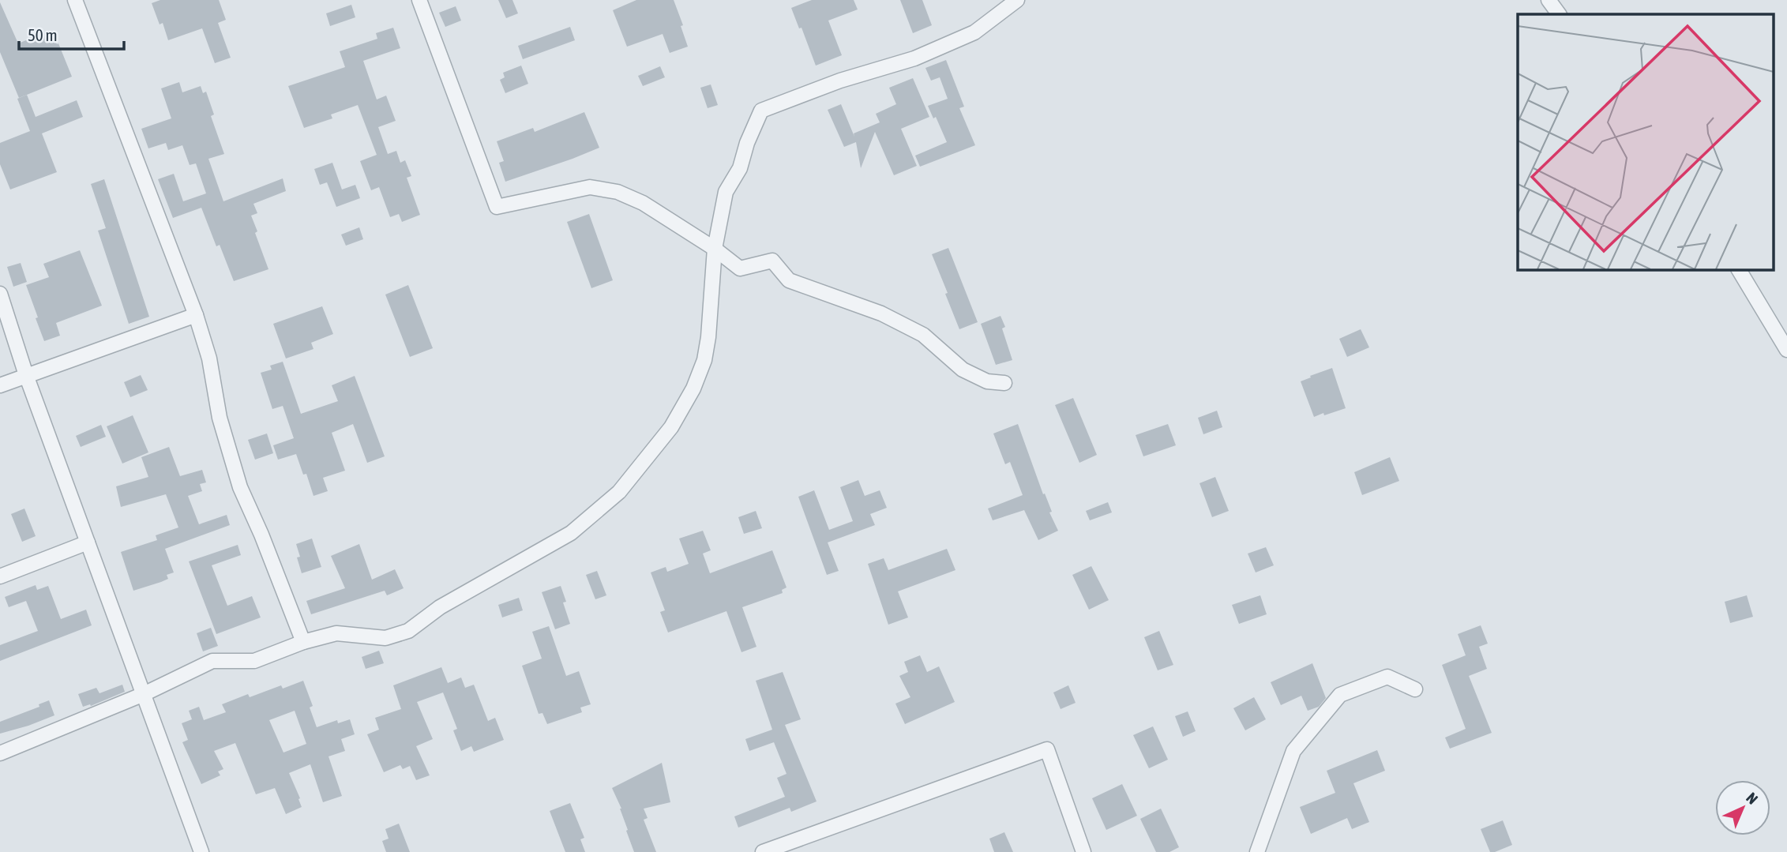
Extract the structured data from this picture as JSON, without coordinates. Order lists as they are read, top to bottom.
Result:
{
  "scale_bar": "50 m",
  "north": "top right"
}
